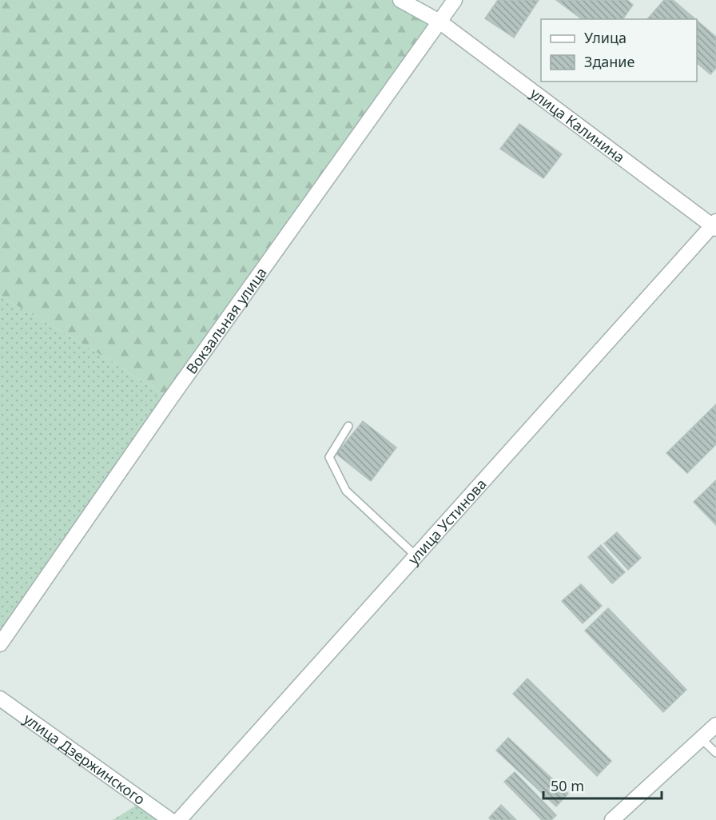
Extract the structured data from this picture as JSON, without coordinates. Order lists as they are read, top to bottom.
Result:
{
  "streets": {
    "street": [
      "улица Калинина",
      "Вокзальная улица",
      "улица Устинова",
      "улица Дзержинского"
    ]
  },
  "crossings": [
    ["улица Калинина", "Вокзальная улица"],
    ["улица Калинина", "улица Устинова"]
  ],
  "legend": ["Улица", "Здание"],
  "scale_bar": "50 m"
}
